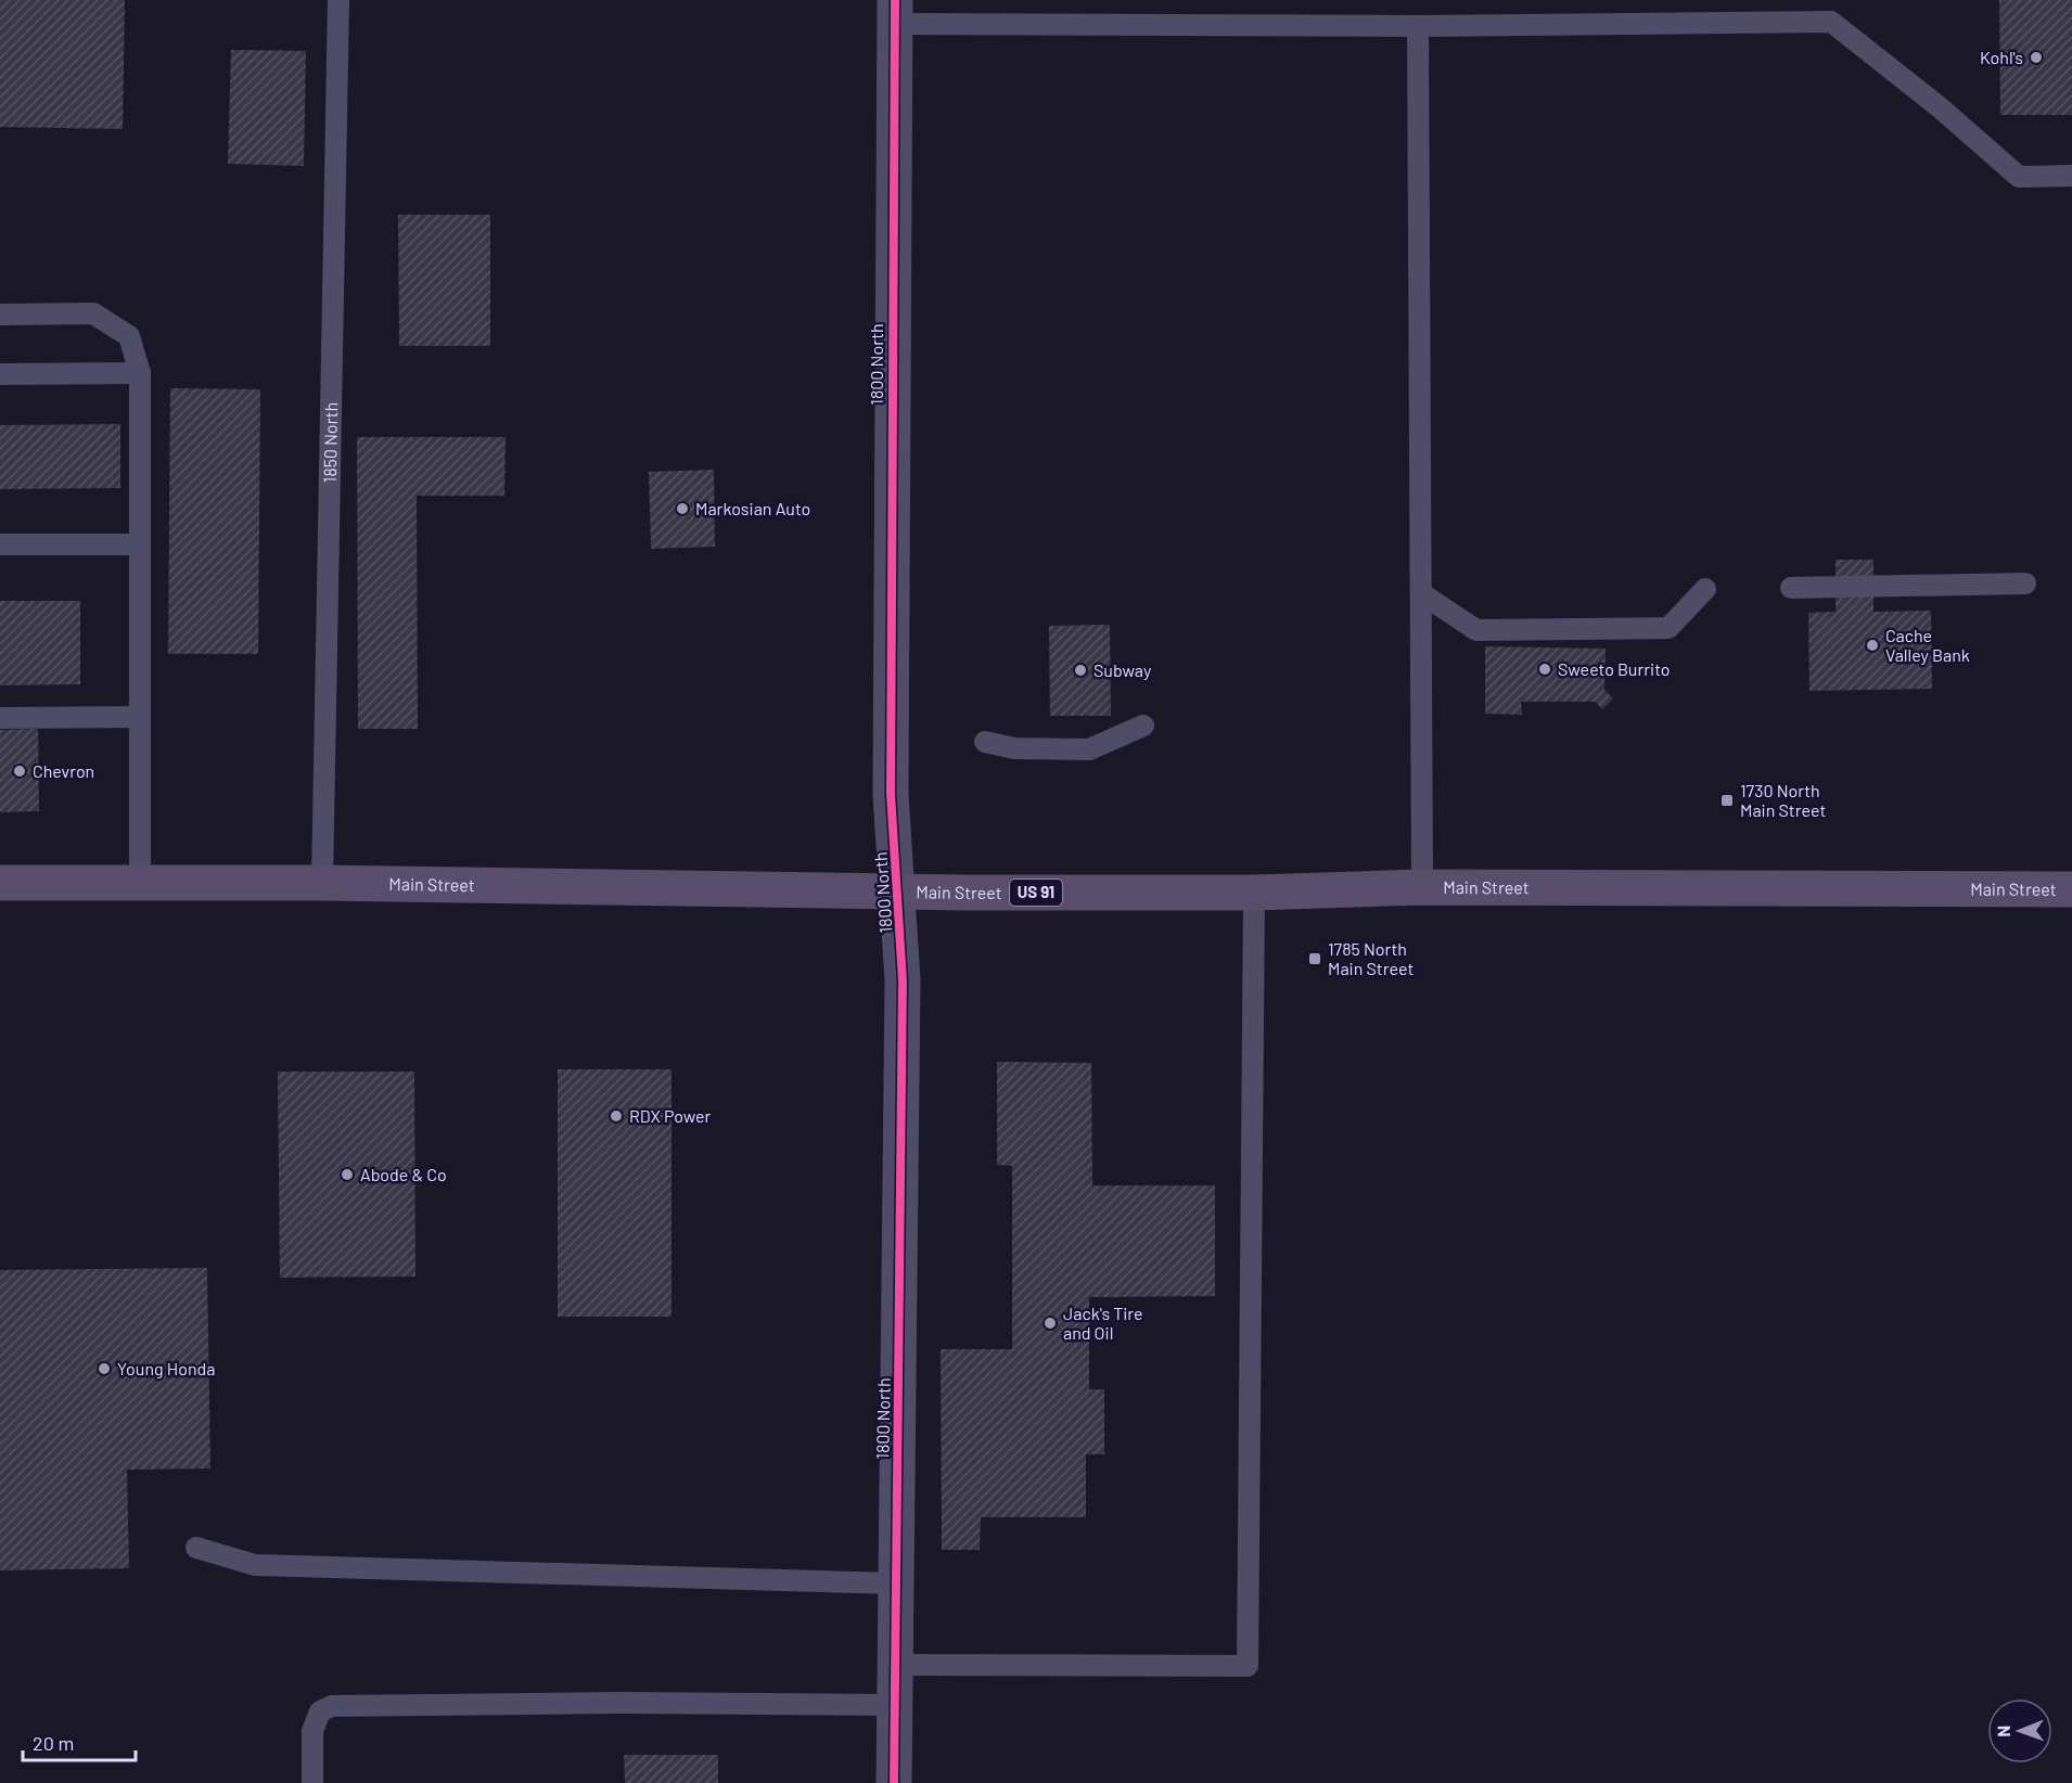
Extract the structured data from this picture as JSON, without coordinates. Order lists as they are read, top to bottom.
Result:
{
  "streets": {
    "main road": ["Main Street", "US 91"],
    "street": ["1800 North"],
    "lane": ["1850 North"]
  },
  "crossings": [
    ["1800 North", "Main Street"],
    ["1850 North", "Main Street"]
  ],
  "places": {
    "other": [
      "Kohl's",
      "Markosian Auto",
      "Cache Valley Bank",
      "Sweeto Burrito",
      "Subway",
      "Chevron",
      "RDX Power",
      "Abode & Co",
      "Jack's Tire and Oil",
      "Young Honda"
    ],
    "transit": ["1730 North Main Street", "1785 North Main Street"]
  },
  "scale_bar": "20 m",
  "north": "left"
}
